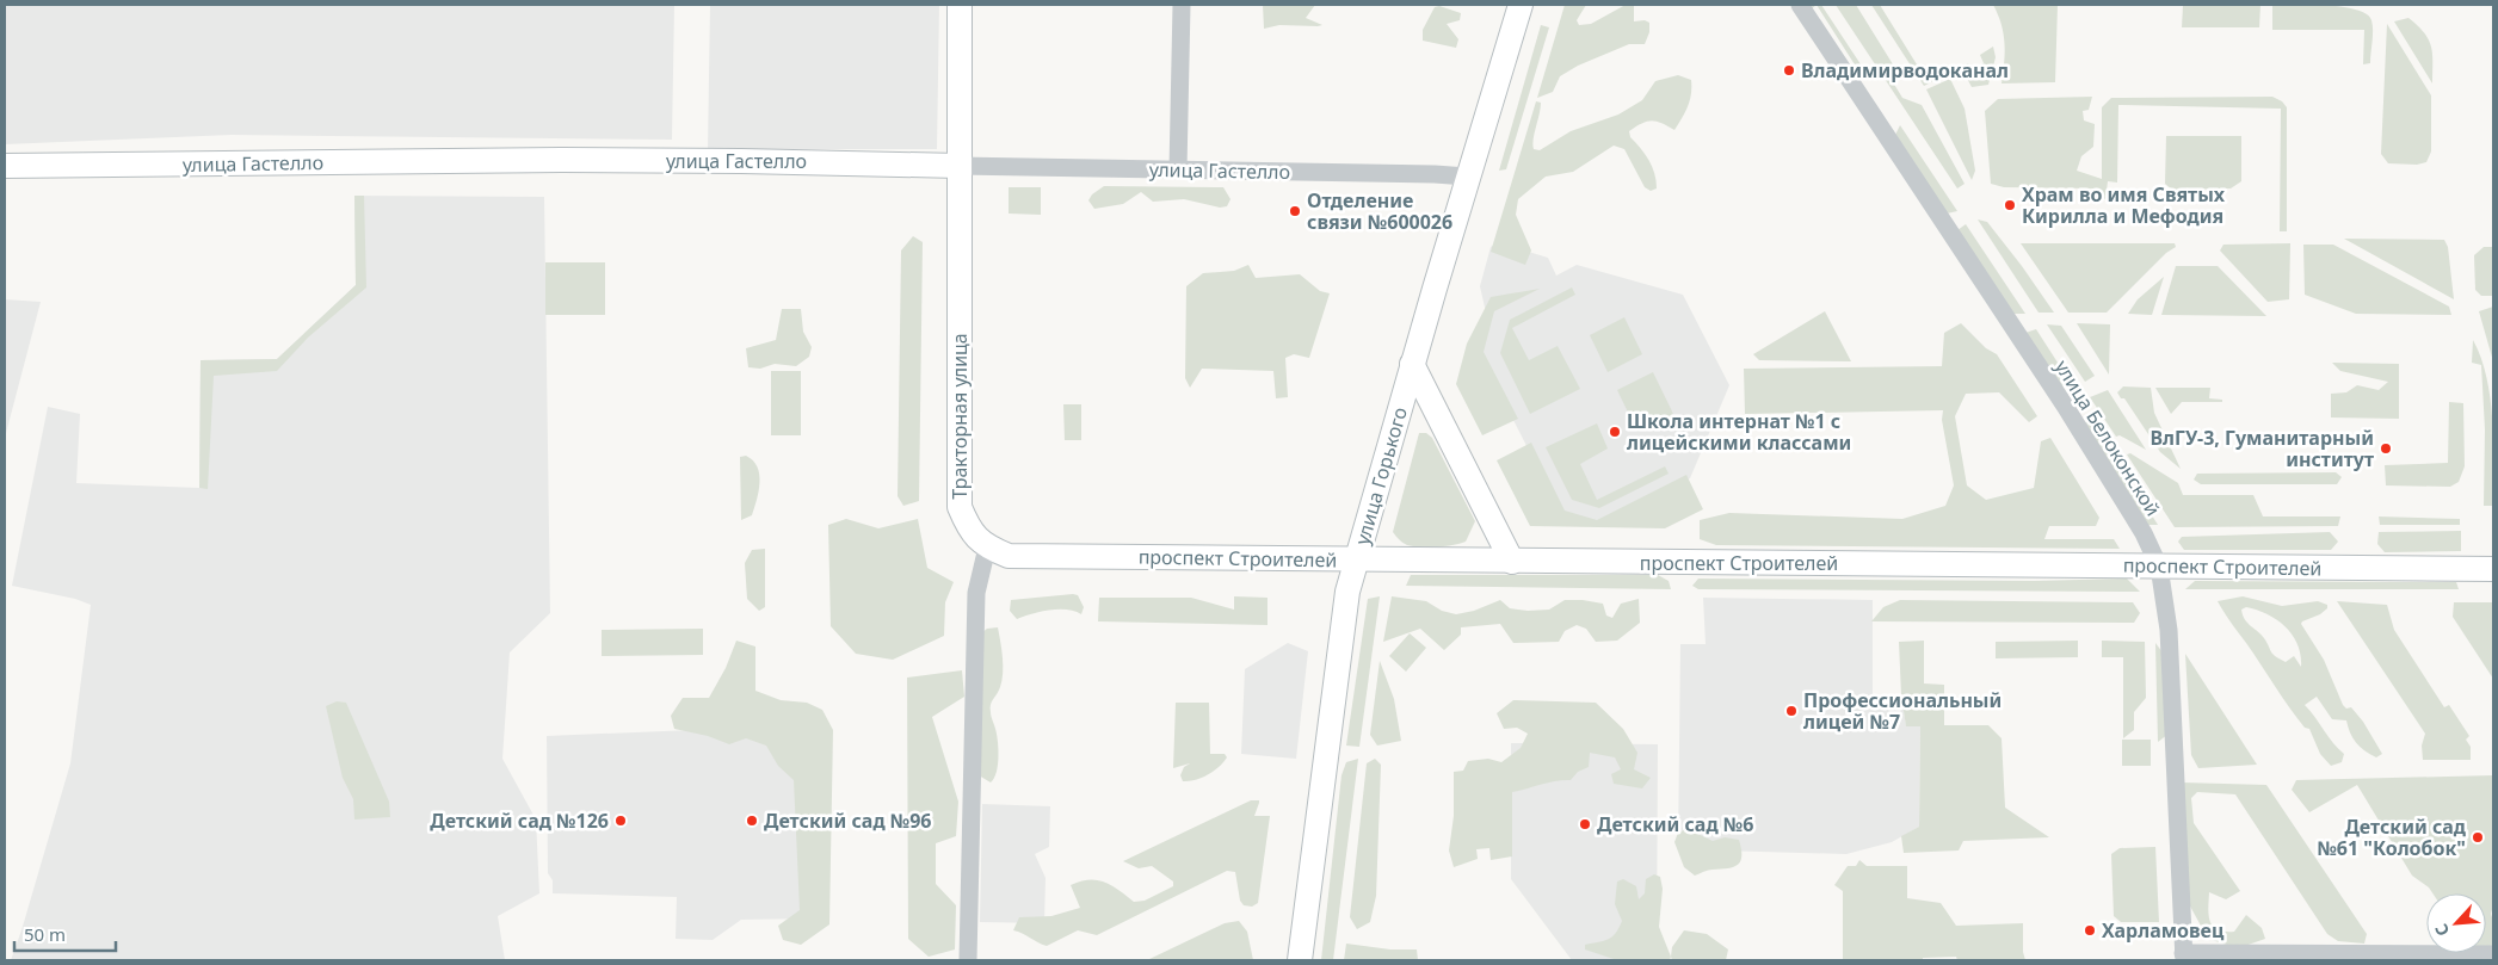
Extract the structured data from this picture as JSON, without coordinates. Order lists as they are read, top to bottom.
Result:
{
  "streets": {
    "main road": [
      "улица Гастелло",
      "Тракторная улица",
      "улица Горького",
      "проспект Строителей"
    ],
    "street": ["улица Белоконской"]
  },
  "crossings": [
    ["улица Гастелло", "Тракторная улица"],
    ["улица Гастелло", "улица Горького"],
    ["Тракторная улица", "проспект Строителей"],
    ["улица Белоконской", "проспект Строителей"],
    ["улица Горького", "проспект Строителей"]
  ],
  "places": [
    "Владимирводоканал",
    "Храм во имя Святых Кирилла и Мефодия",
    "Отделение связи №600026",
    "Школа интернат №1 с лицейскими классами",
    "ВлГУ-3, Гуманитарный институт",
    "Профессиональный лицей №7",
    "Детский сад №126",
    "Детский сад №96",
    "Детский сад №6",
    "Детский сад №61 \"Колобок\"",
    "Харламовец"
  ],
  "scale_bar": "50 m",
  "north": "bottom left"
}
